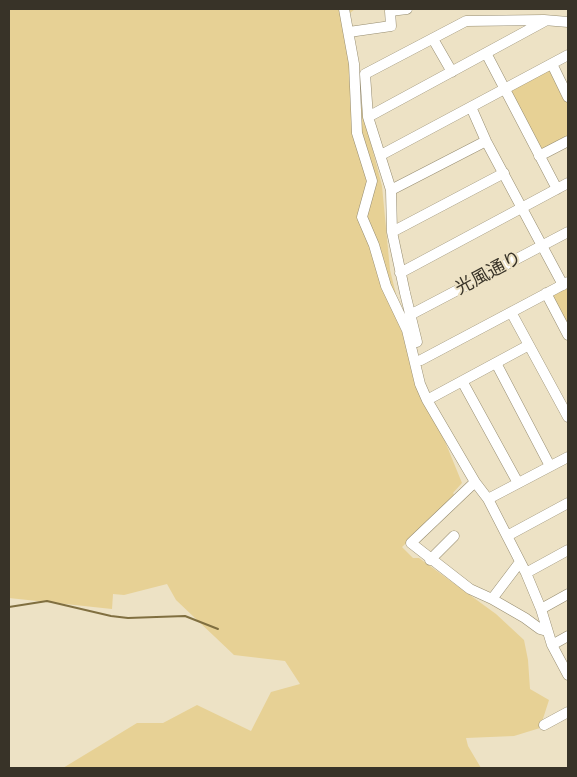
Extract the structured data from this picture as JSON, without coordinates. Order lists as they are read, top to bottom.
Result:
{
  "streets": {
    "street": ["光風通り"]
  }
}
